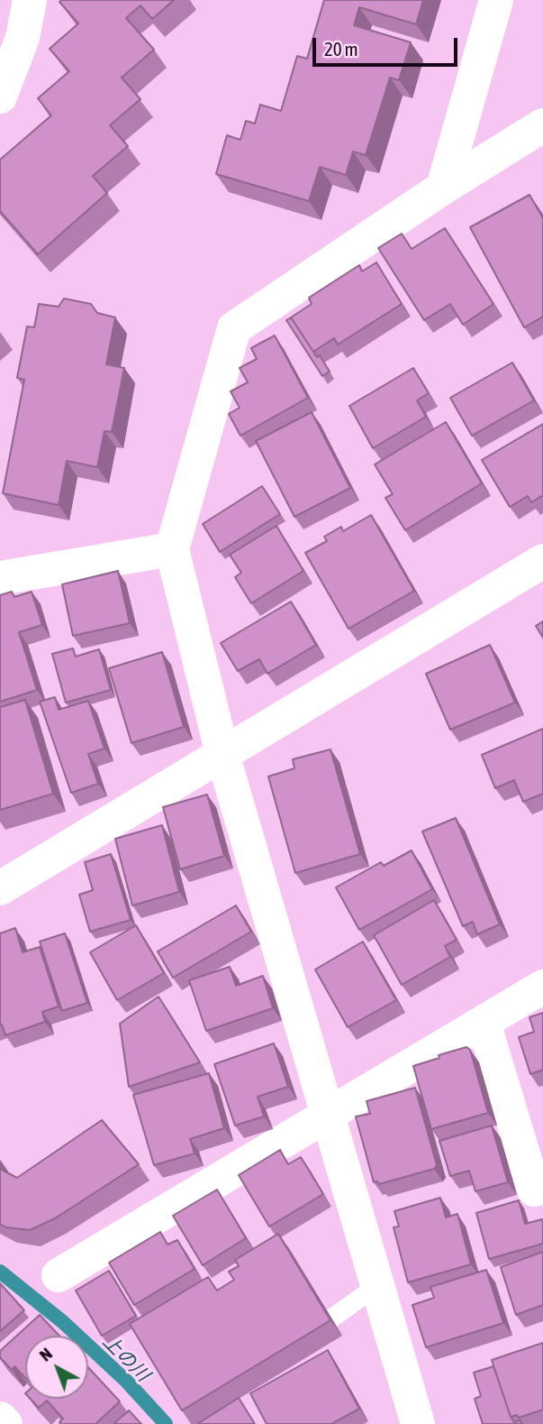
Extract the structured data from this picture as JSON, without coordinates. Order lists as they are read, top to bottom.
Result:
{
  "water": ["上の川"],
  "scale_bar": "20 m",
  "north": "top left"
}
